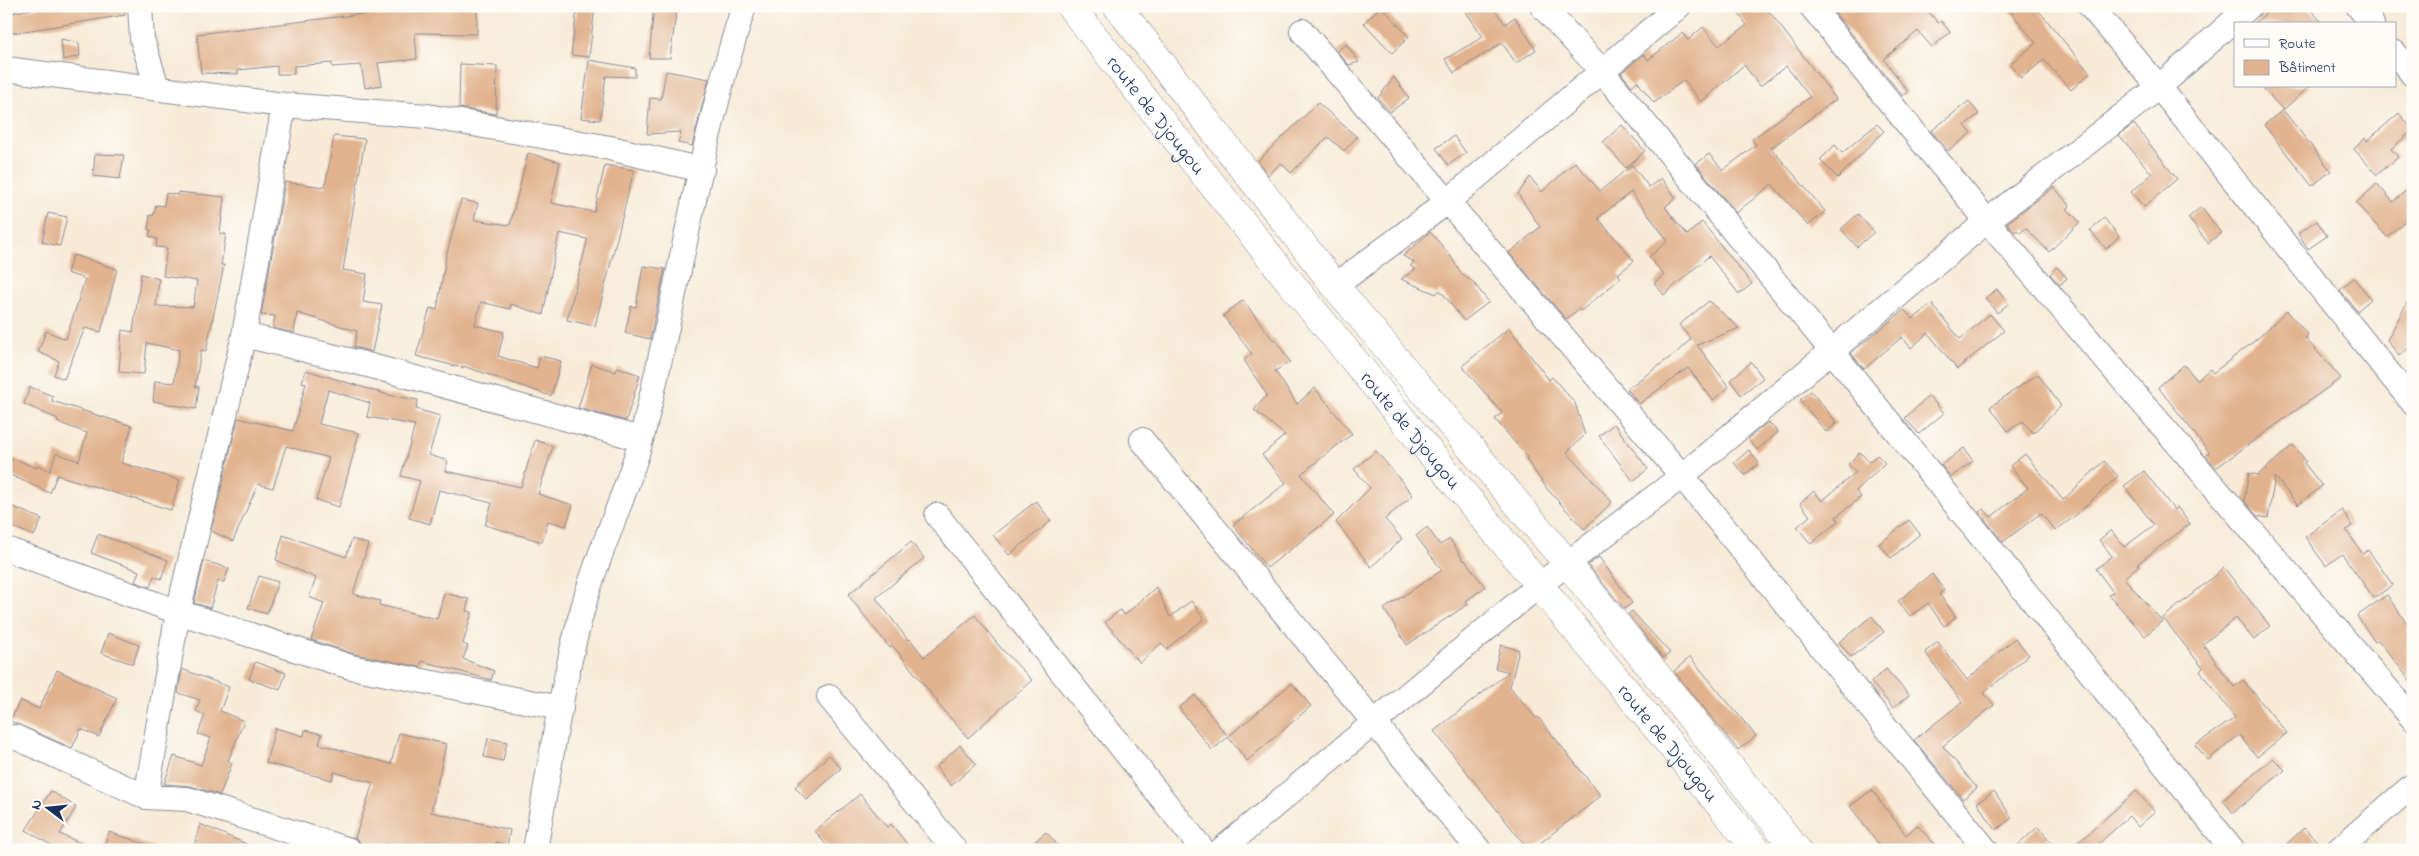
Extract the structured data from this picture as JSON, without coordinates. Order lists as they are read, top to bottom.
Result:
{
  "streets": {
    "highway": ["route de Djougou"]
  },
  "legend": ["Route", "Bâtiment"],
  "north": "left"
}
